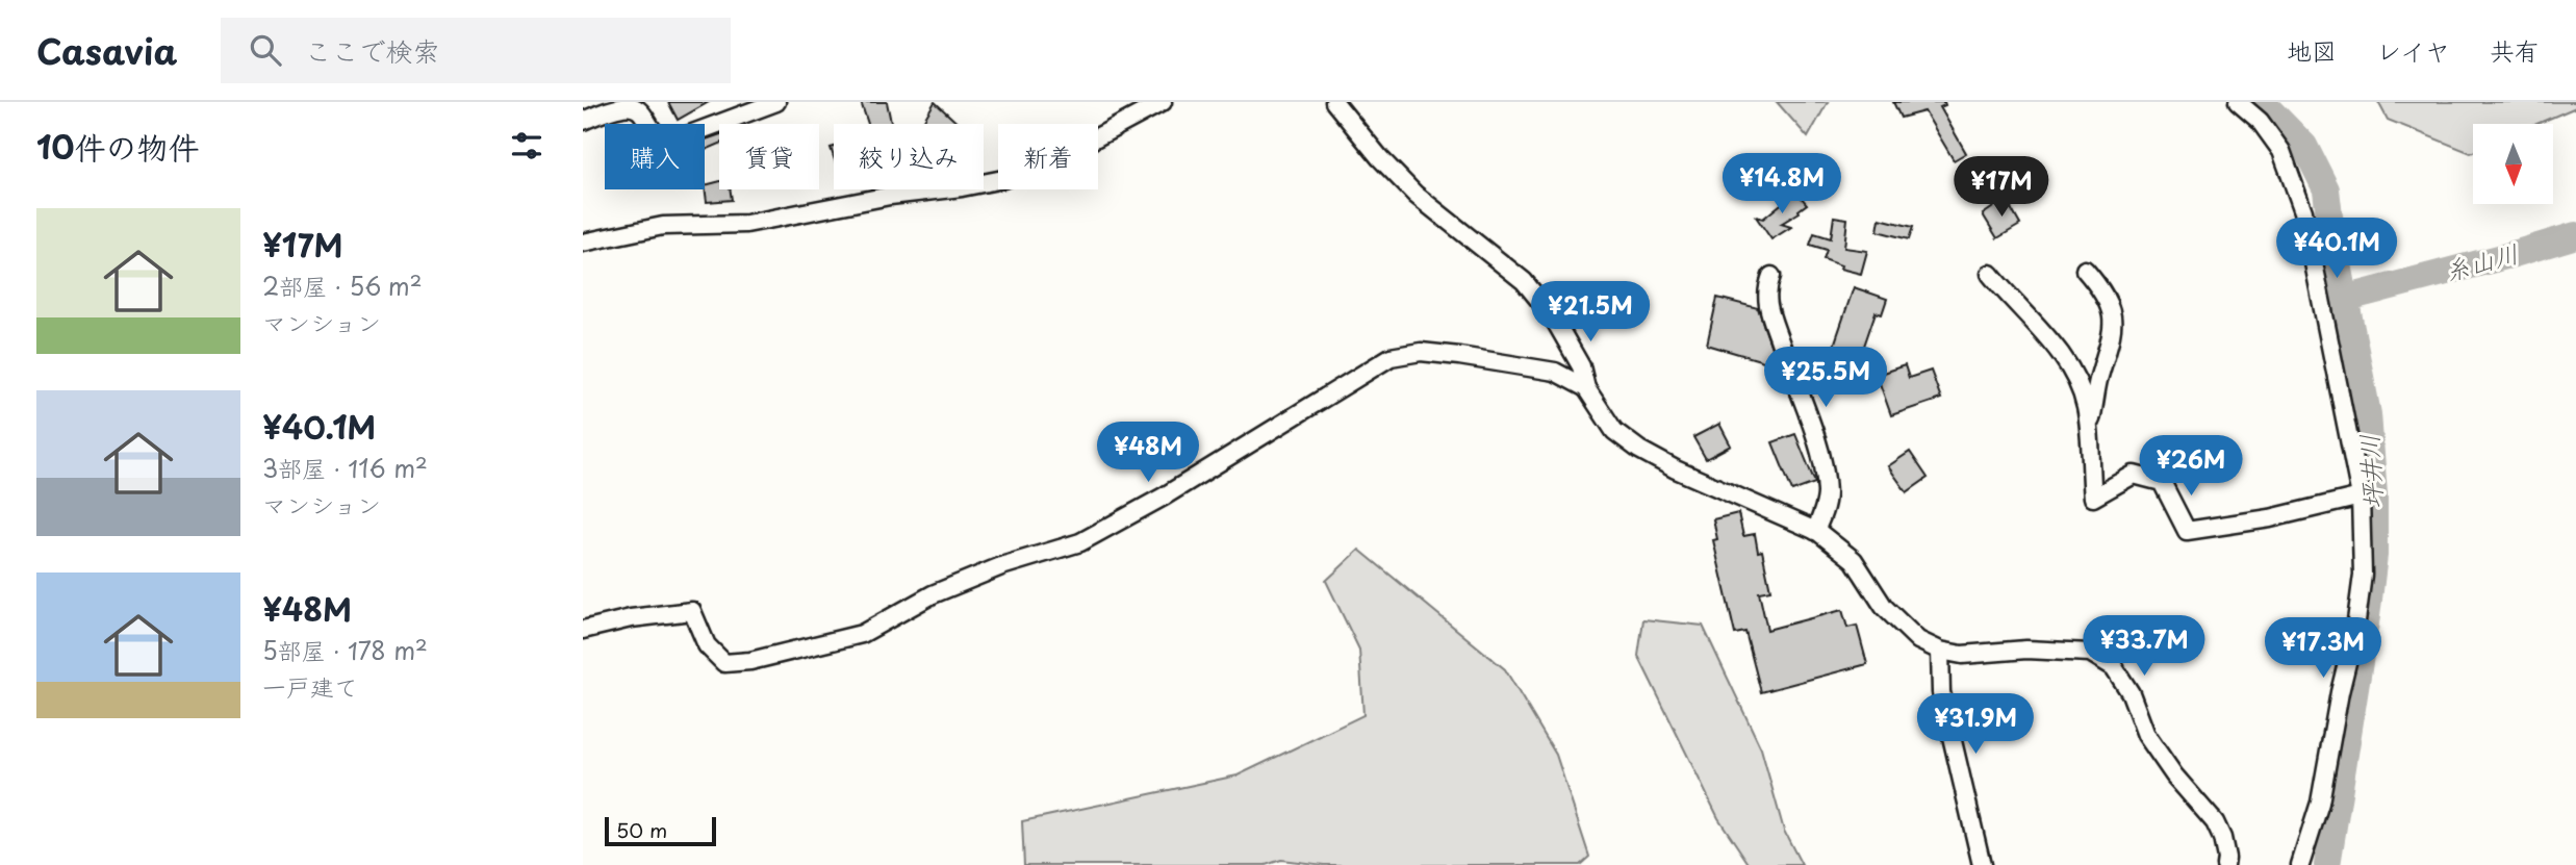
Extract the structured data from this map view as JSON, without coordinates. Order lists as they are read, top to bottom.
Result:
{
  "water": ["糸山川", "坪井川"],
  "scale_bar": "50 m",
  "north": "bottom",
  "page": {
    "header": "Casavia",
    "search": "ここで検索",
    "nav": ["地図", "レイヤ", "共有"],
    "heading": "10件の物件",
    "chip": [
      "購入",
      "賃貸",
      "絞り込み",
      "新着"
    ],
    "price": [
      "¥14.8M",
      "¥17M",
      "¥40.1M",
      "¥21.5M",
      "¥25.5M",
      "¥48M",
      "¥26M",
      "¥33.7M",
      "¥17.3M",
      "¥31.9M"
    ],
    "list": [
      {
        "name": "¥17M",
        "note": "2部屋 · 56 m² · マンション"
      },
      {
        "name": "¥40.1M",
        "note": "3部屋 · 116 m² · マンション"
      },
      {
        "name": "¥48M",
        "note": "5部屋 · 178 m² · 一戸建て"
      }
    ],
    "scale": "50 m"
  }
}
